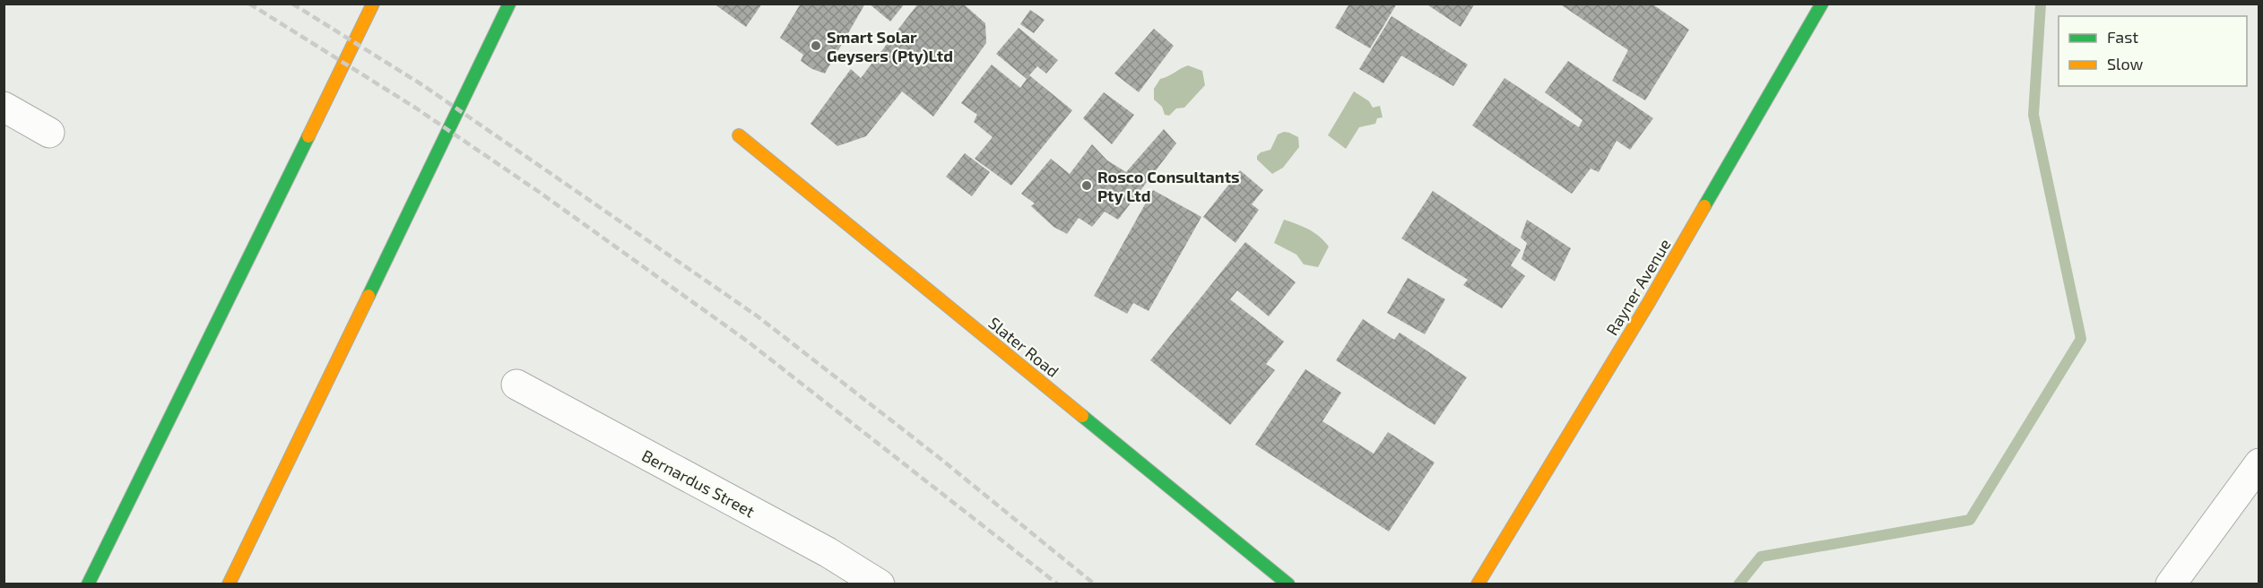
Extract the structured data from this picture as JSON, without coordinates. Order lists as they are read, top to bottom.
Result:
{
  "streets": {
    "main road": ["Rayner Avenue", "Slater Road"],
    "street": ["Bernardus Street"]
  },
  "places": ["Smart Solar Geysers (Pty)Ltd", "Rosco Consultants Pty Ltd"],
  "legend": ["Fast", "Slow"]
}
